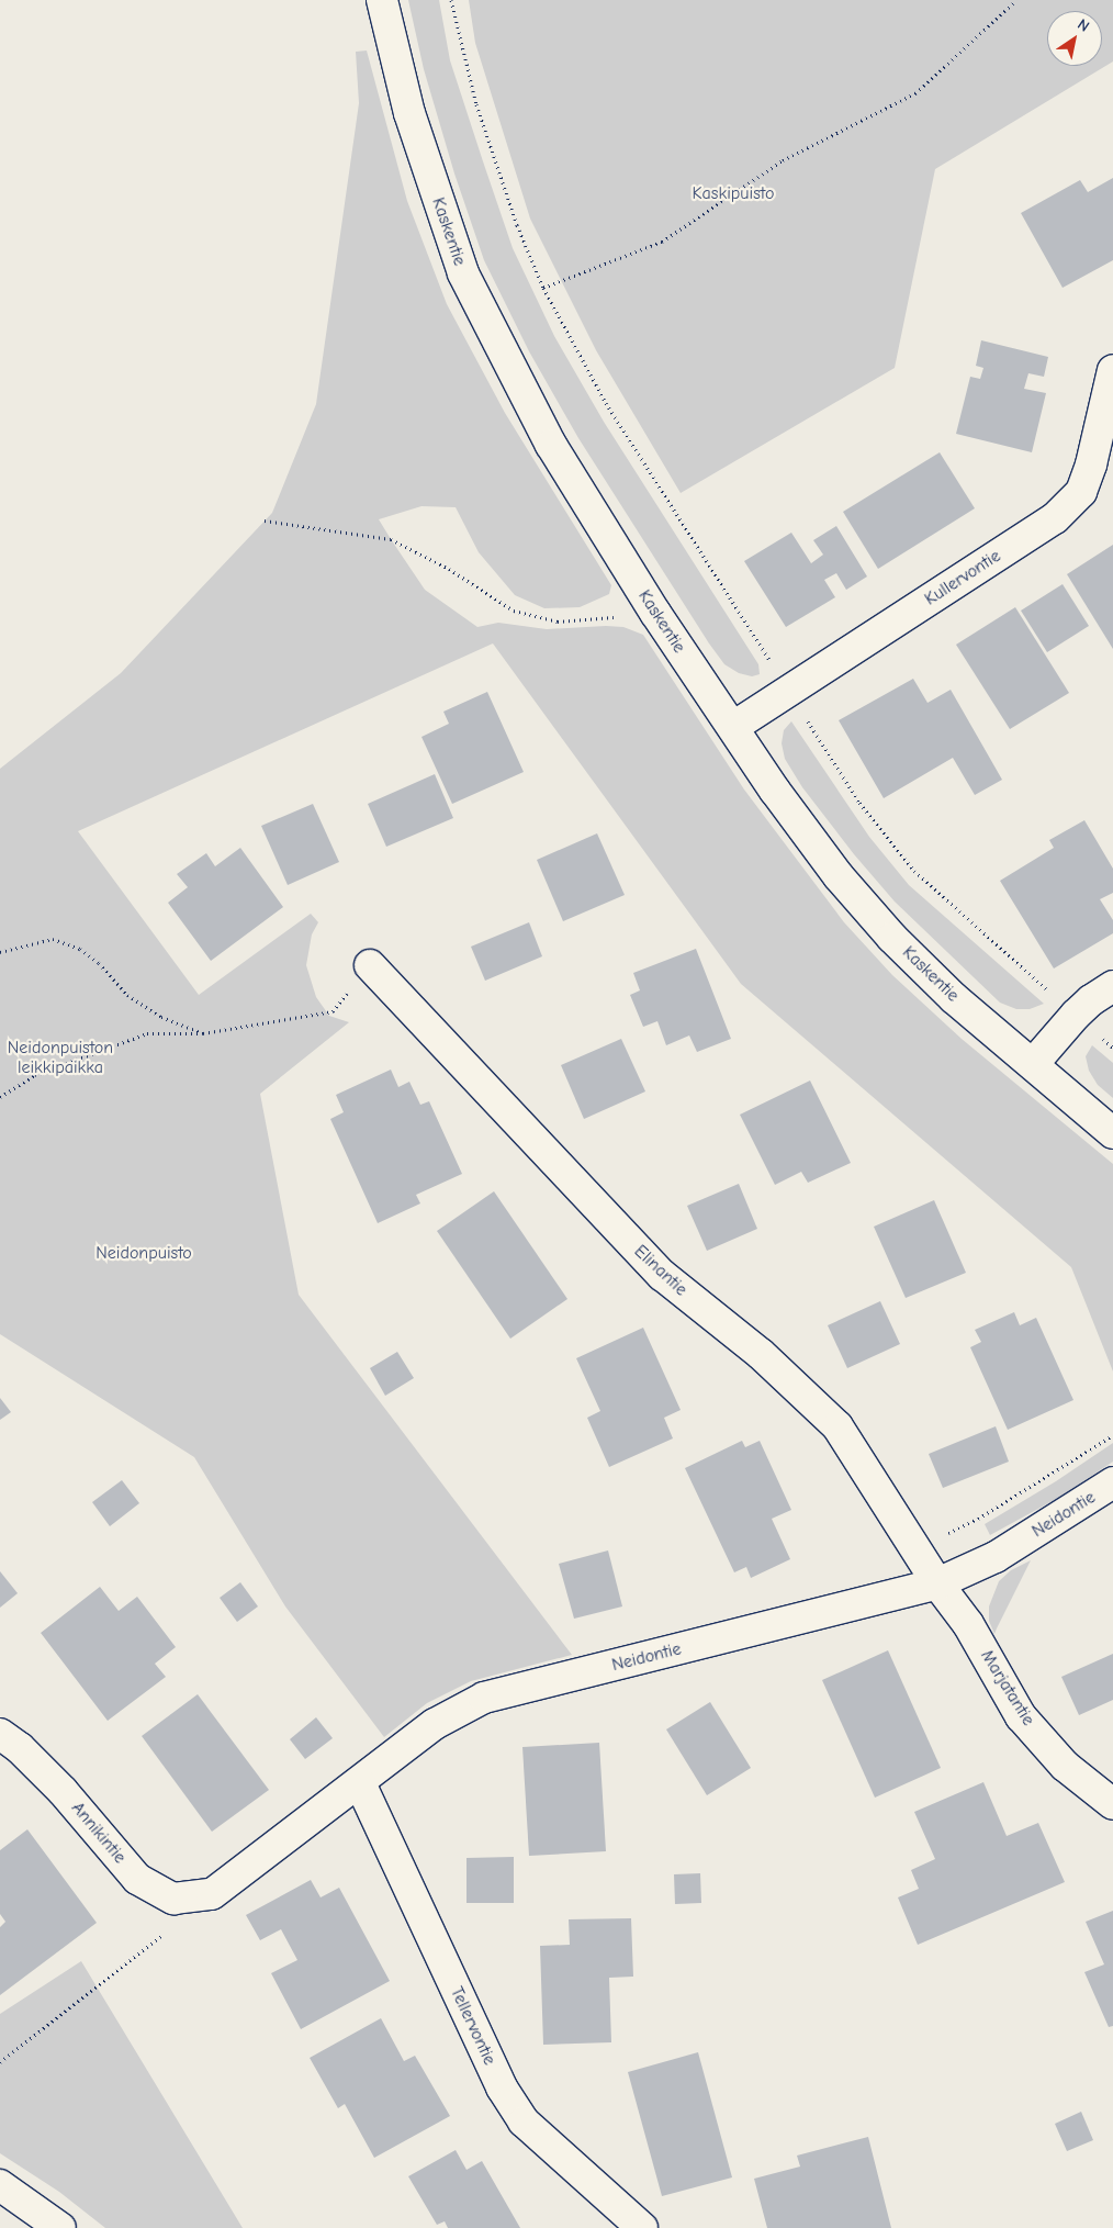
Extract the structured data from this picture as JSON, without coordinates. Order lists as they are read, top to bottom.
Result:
{
  "streets": {
    "street": [
      "Kaskentie",
      "Kullervontie",
      "Elinantie",
      "Neidontie",
      "Marjatantie",
      "Annikintie",
      "Tellervontie"
    ]
  },
  "crossings": [
    ["Kaskentie", "Kullervontie"],
    ["Elinantie", "Neidontie"],
    ["Elinantie", "Marjatantie"],
    ["Neidontie", "Marjatantie"],
    ["Neidontie", "Annikintie"],
    ["Neidontie", "Tellervontie"]
  ],
  "parks": ["Kaskipuisto", "Neidonpuiston leikkipaikka", "Neidonpuisto"],
  "north": "top right"
}
